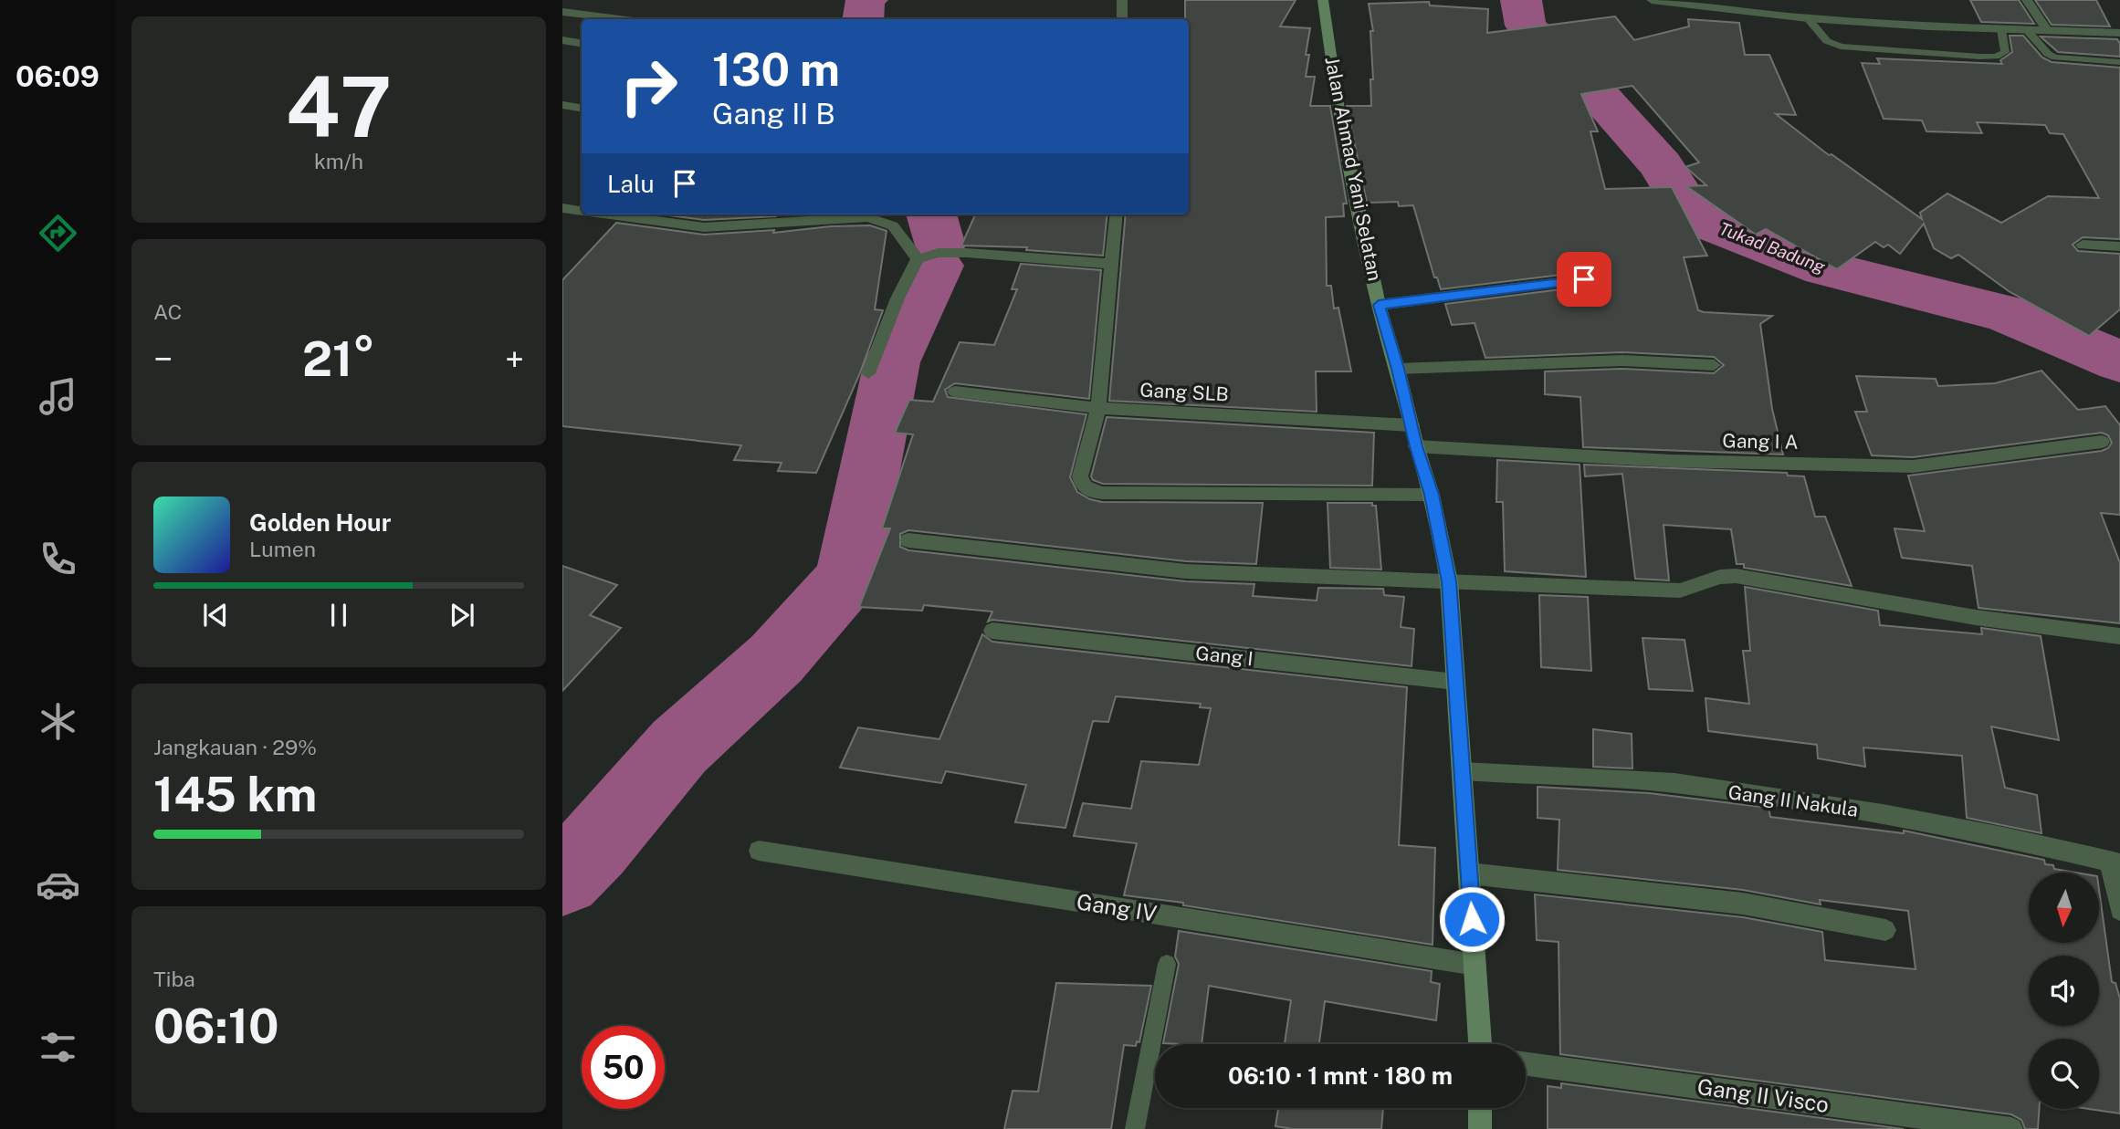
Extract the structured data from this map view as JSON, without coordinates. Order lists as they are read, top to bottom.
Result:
{
  "streets": {
    "main road": ["Jalan Ahmad Yani Selatan"],
    "street": [
      "Gang SLB",
      "Gang I A",
      "Gang I",
      "Gang II Nakula",
      "Gang IV",
      "Gang II Visco"
    ]
  },
  "crossings": [
    ["Jalan Ahmad Yani Selatan", "Gang SLB"],
    ["Jalan Ahmad Yani Selatan", "Gang I A"],
    ["Jalan Ahmad Yani Selatan", "Gang I"],
    ["Jalan Ahmad Yani Selatan", "Gang II Nakula"],
    ["Jalan Ahmad Yani Selatan", "Gang IV"]
  ],
  "water": ["Tukad Badung"],
  "north": "bottom",
  "page": {
    "tabs": "06:09",
    "tile": [
      ["47", "km/h"],
      "AC",
      ["Jangkauan · 29%", "145 km"],
      ["Tiba", "06:10"]
    ],
    "turn": ["130 m", "Gang II B"],
    "then": "Lalu",
    "heat": ["−", "21°", "+"],
    "song": ["Golden Hour", "Lumen"],
    "limit": "50",
    "trip": "06:10 · 1 mnt · 180 m"
  }
}
